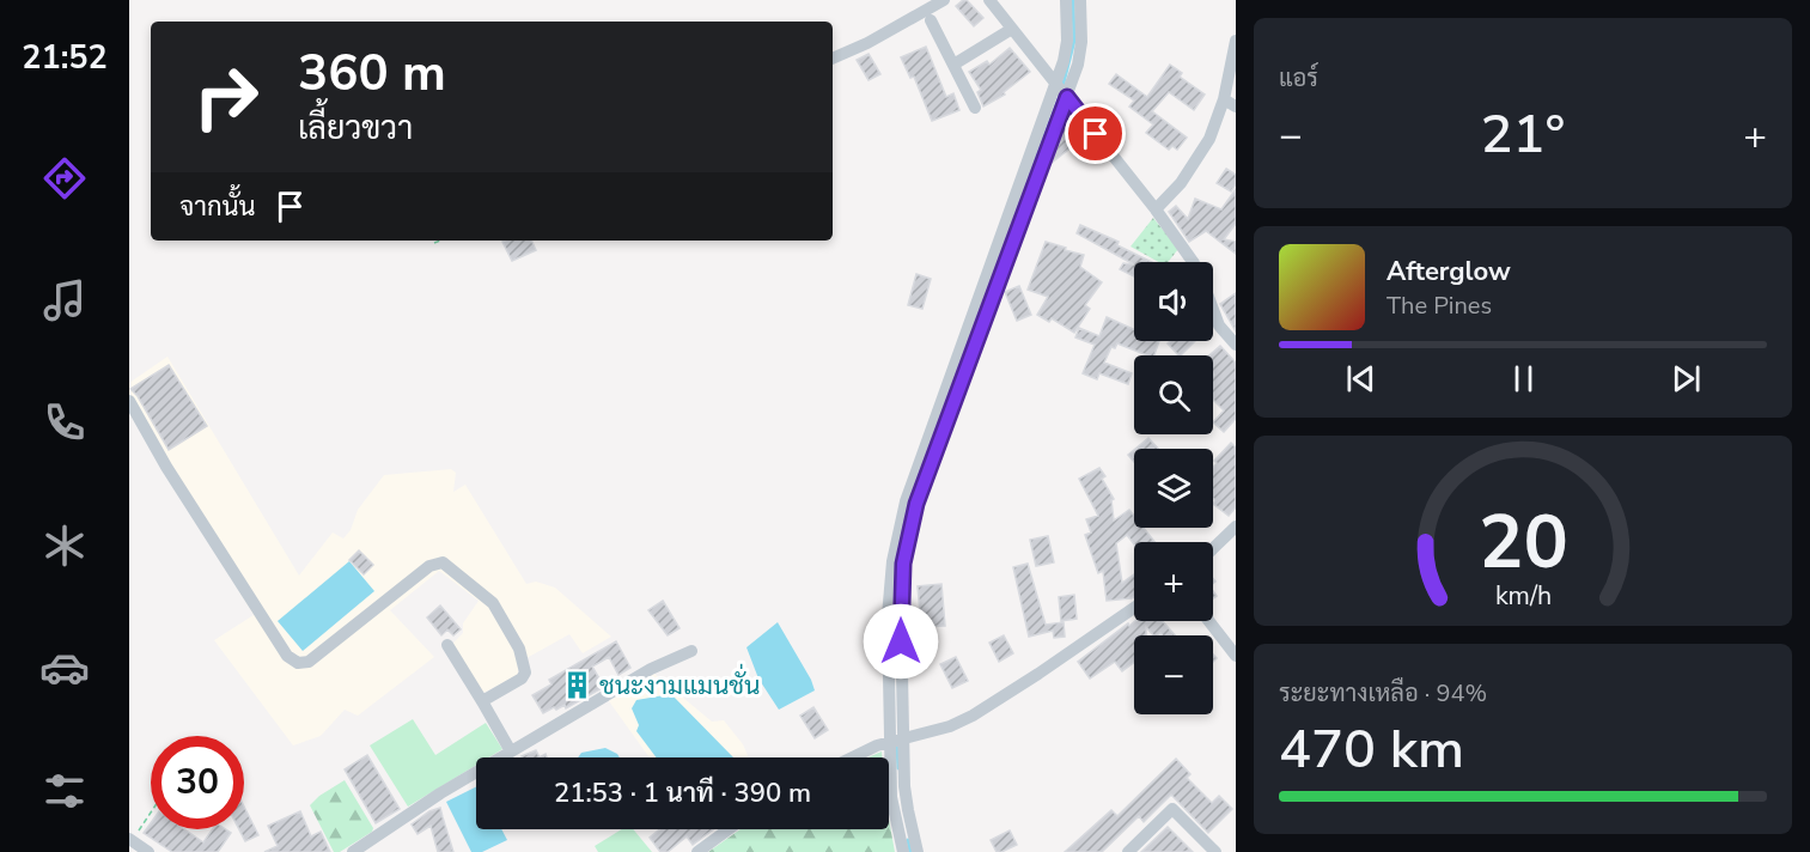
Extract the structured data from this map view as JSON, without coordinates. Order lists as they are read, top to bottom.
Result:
{
  "places": {
    "building": ["ชนะงามแมนชั่น"]
  },
  "page": {
    "tabs": "21:52",
    "tile": [
      "แอร์",
      ["ระยะทางเหลือ · 94%", "470 km"]
    ],
    "turn": ["360 m", "เลี้ยวขวา"],
    "heat": ["−", "21°", "+"],
    "then": "จากนั้น",
    "song": ["Afterglow", "The Pines"],
    "map_buttons": ["+", "−"],
    "limit": "30",
    "trip": "21:53 · 1 นาที · 390 m",
    "gauge": ["20", "km/h"]
  }
}
